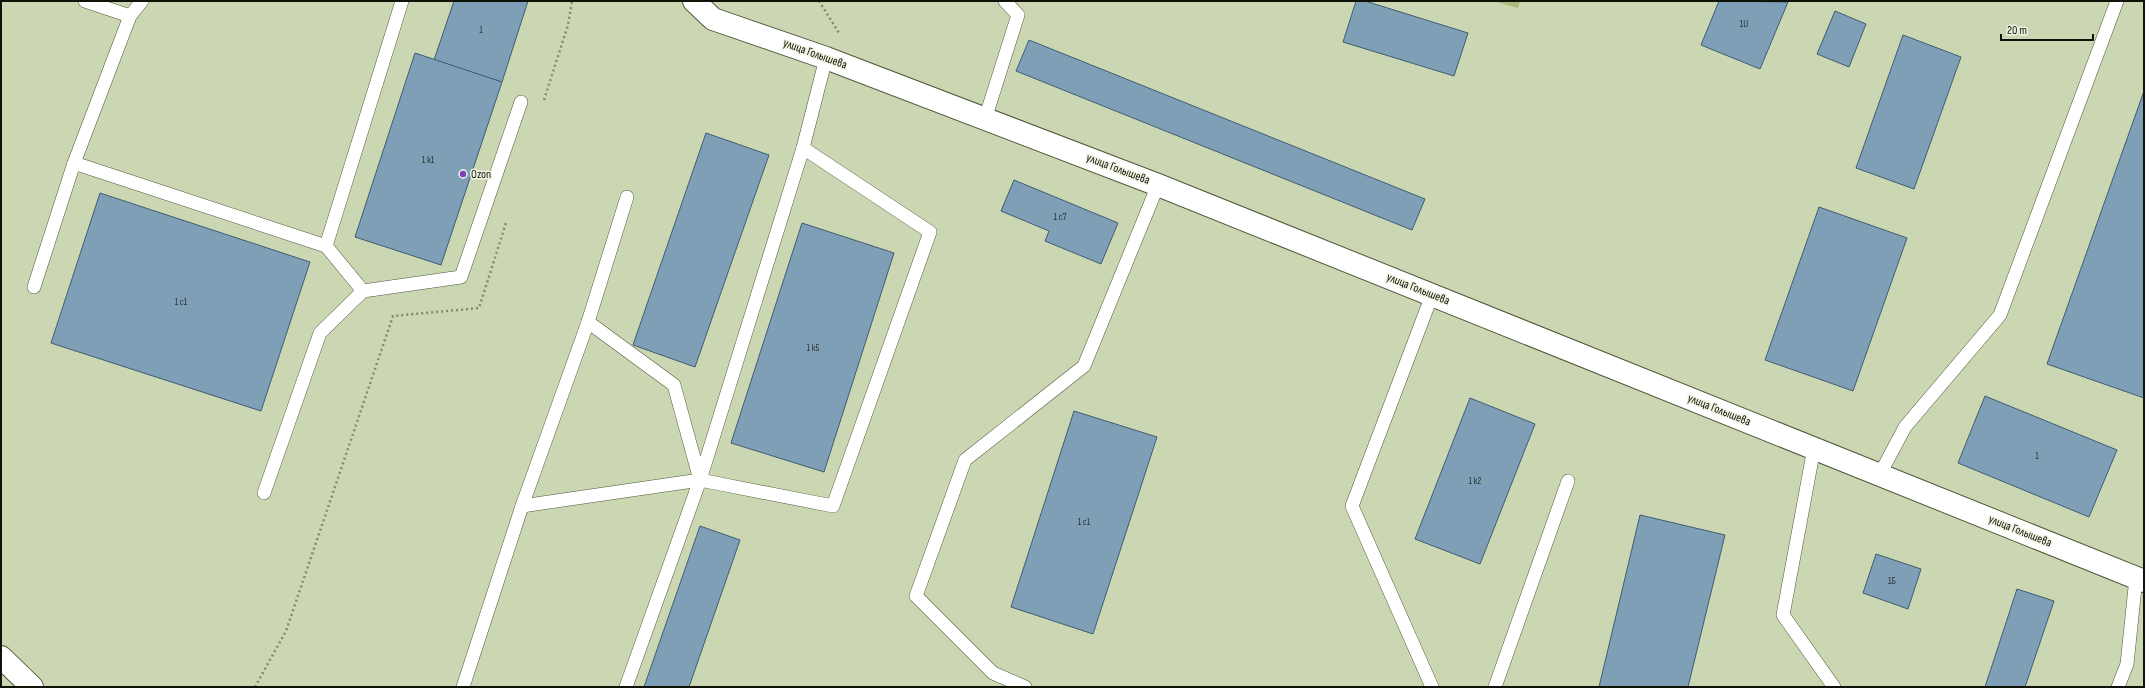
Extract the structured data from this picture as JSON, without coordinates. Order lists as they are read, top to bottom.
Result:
{
  "streets": {
    "street": ["улица Голышева"]
  },
  "places": ["Ozon"],
  "house_numbers": [
    "1U",
    "1",
    "1 к1",
    "1 с7",
    "1 с1",
    "1 к5",
    "1",
    "1 к2",
    "1 с1",
    "1Б"
  ],
  "scale_bar": "20 m"
}
